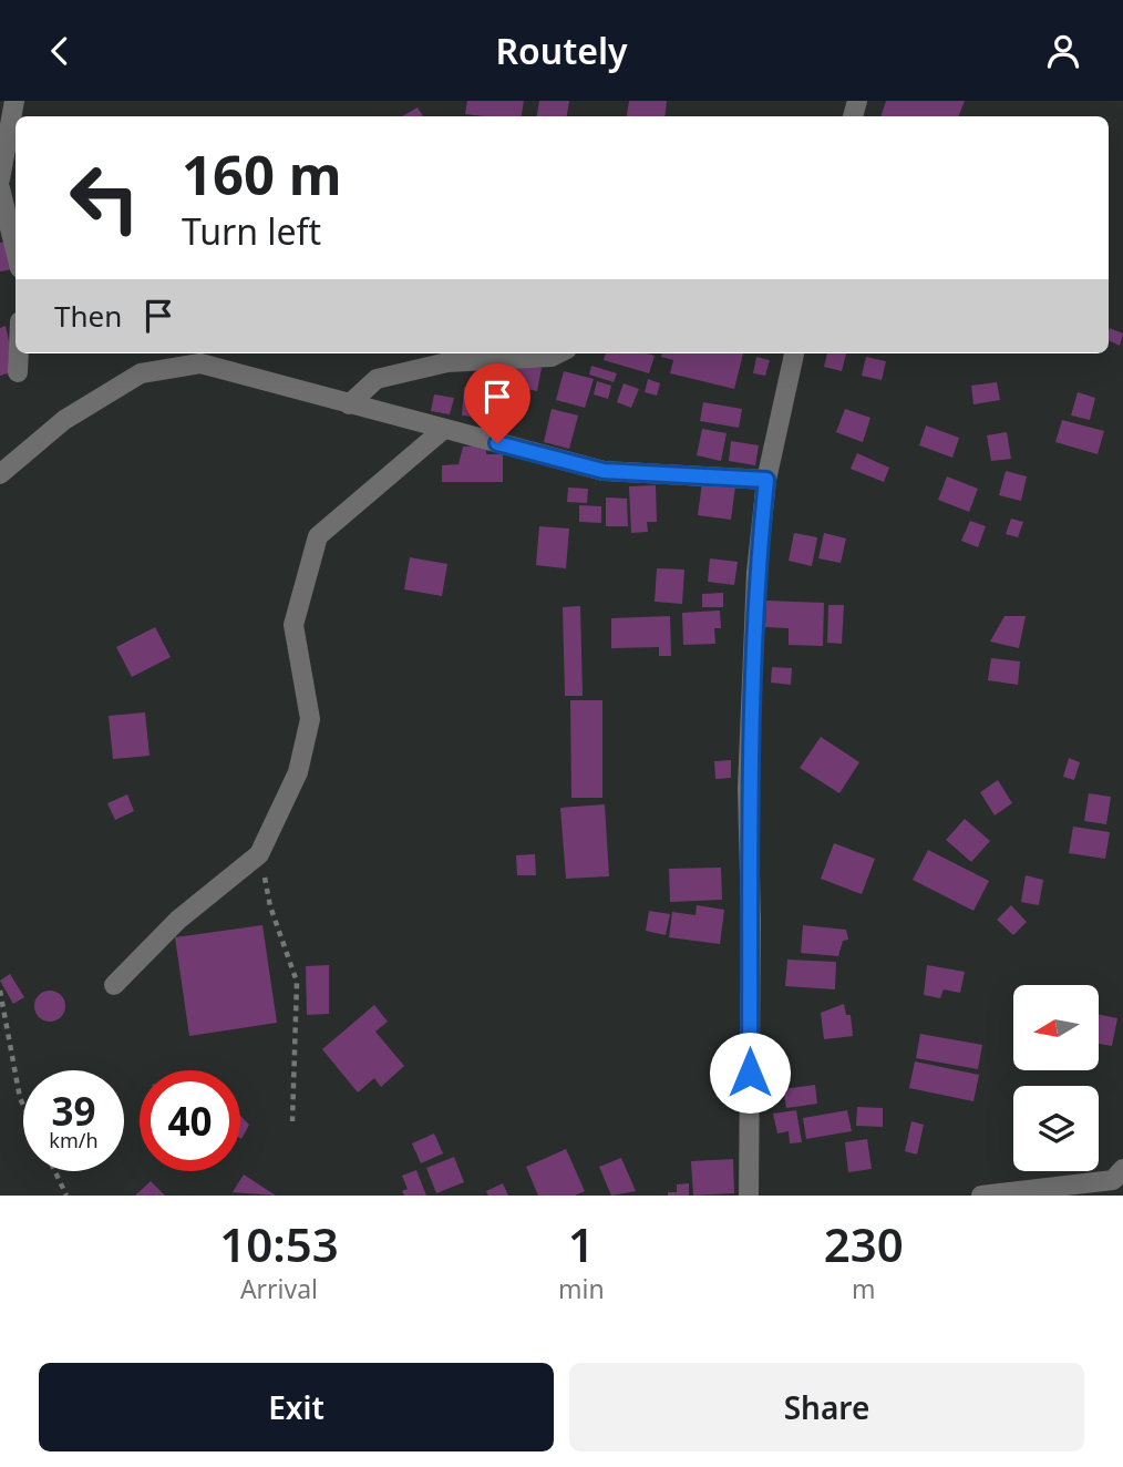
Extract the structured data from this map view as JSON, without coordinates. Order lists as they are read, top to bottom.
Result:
{
  "north": "left",
  "page": {
    "header": "Routely",
    "turn": ["160 m", "Turn left"],
    "then": "Then",
    "speed": "39 km/h",
    "limit": "40",
    "eta": [
      "10:53",
      "Arrival",
      "1",
      "min",
      "230",
      "m"
    ],
    "buttons": ["Exit", "Share"]
  }
}
